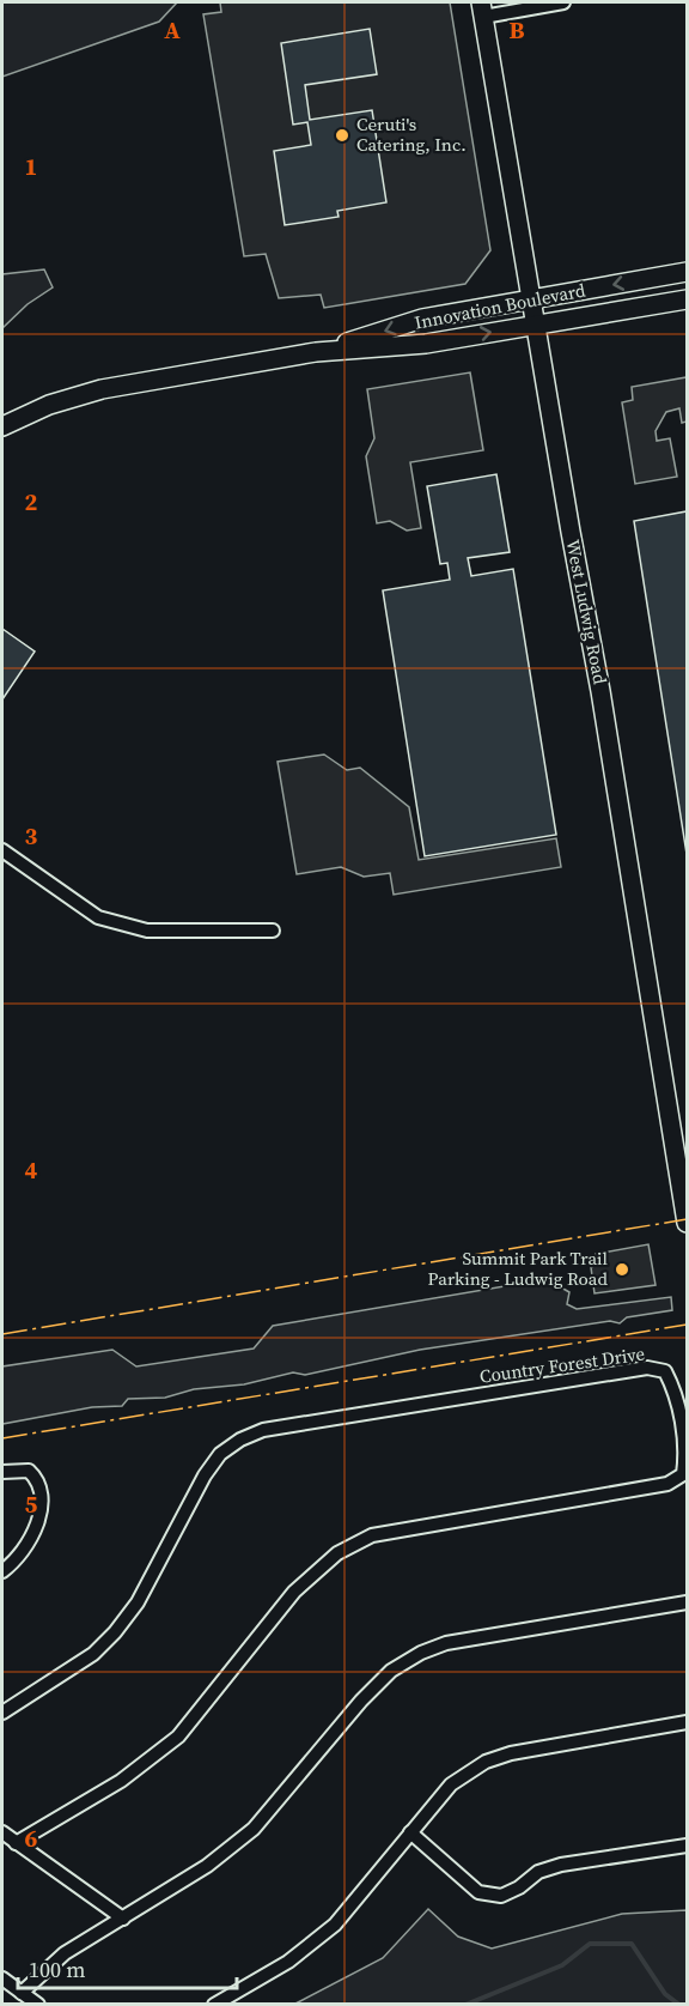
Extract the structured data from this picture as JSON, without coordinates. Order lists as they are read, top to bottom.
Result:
{
  "streets": {
    "main road": ["Innovation Boulevard", "West Ludwig Road"],
    "street": ["Country Forest Drive"]
  },
  "crossings": [
    ["Innovation Boulevard", "West Ludwig Road"]
  ],
  "places": ["Ceruti's Catering, Inc.", "Summit Park Trail Parking - Ludwig Road"],
  "scale_bar": "100 m",
  "grid": {
    "columns": ["A", "B"],
    "rows": [
      "1",
      "2",
      "3",
      "4",
      "5",
      "6"
    ]
  }
}
